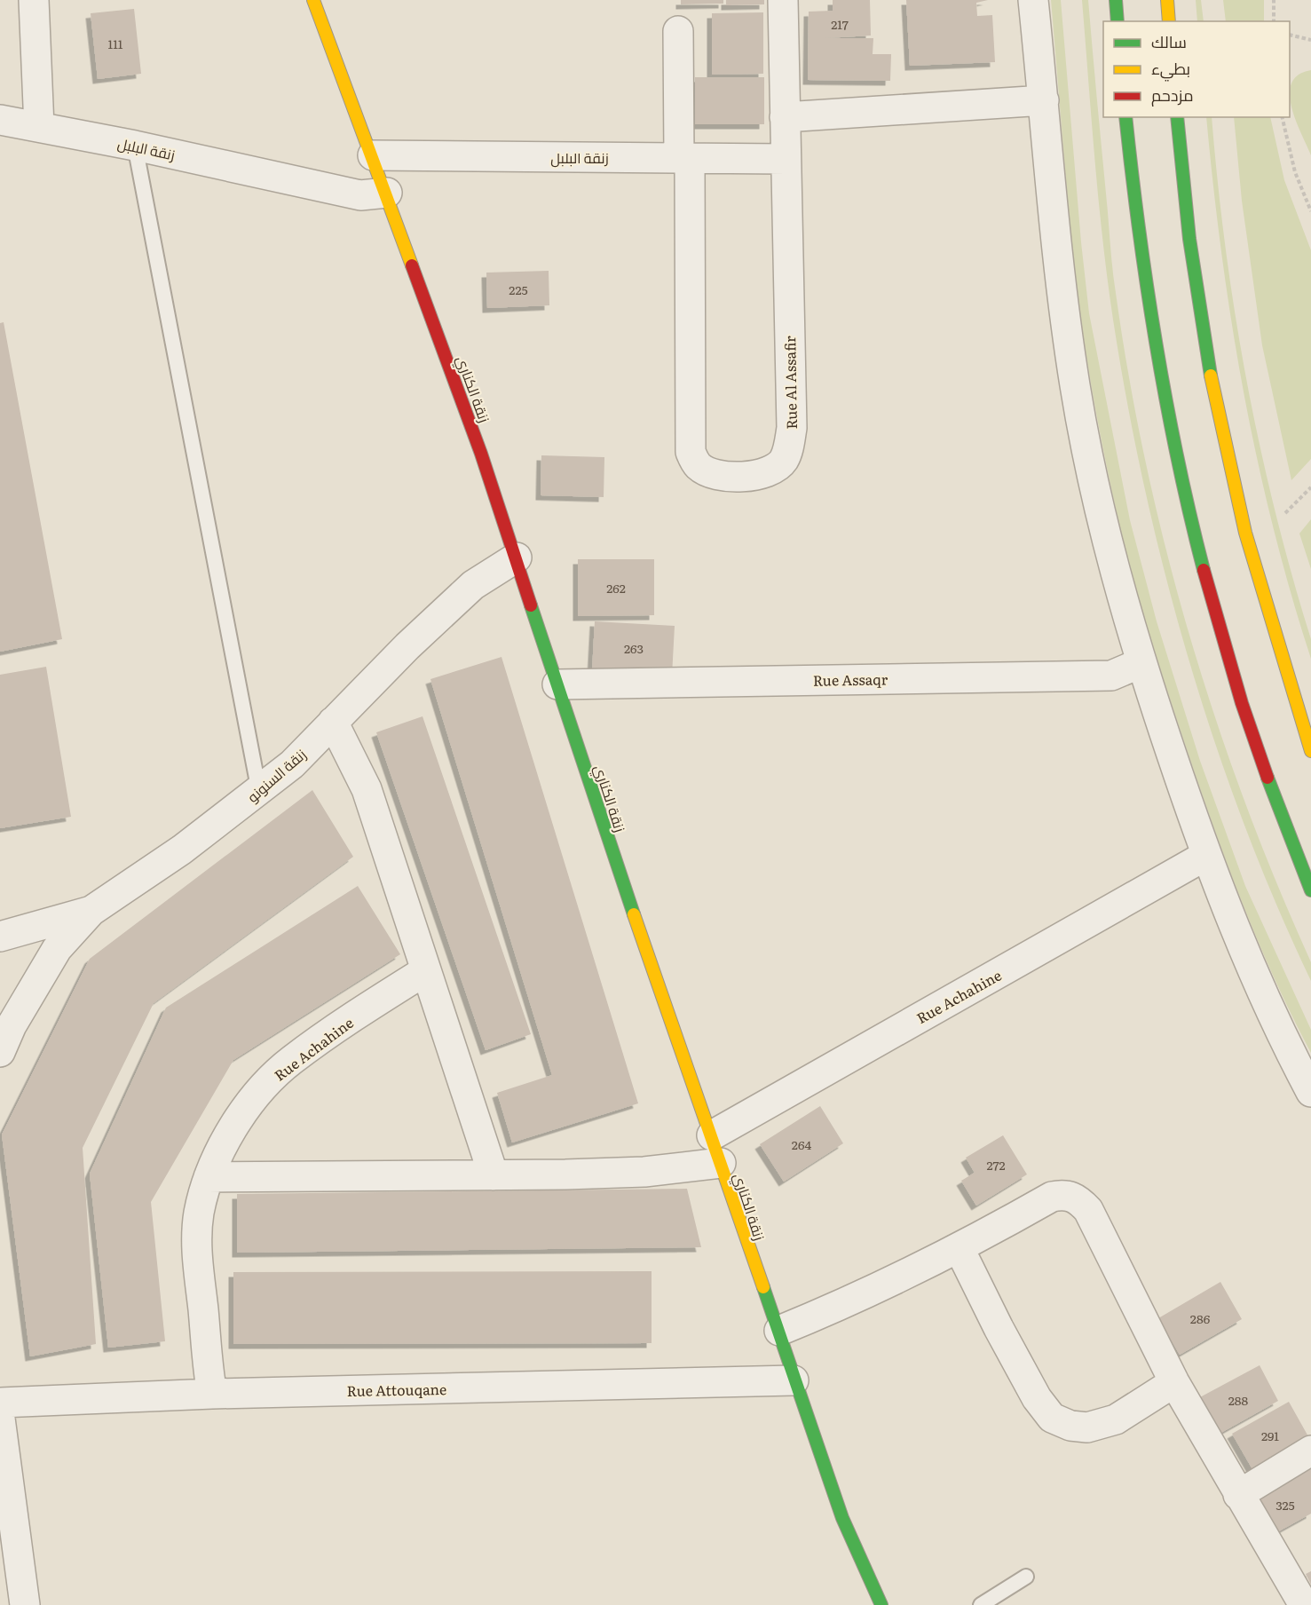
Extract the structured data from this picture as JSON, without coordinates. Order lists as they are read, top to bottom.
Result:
{
  "streets": {
    "street": [
      "زنقة البلبل",
      "Rue Al Assafir",
      "زنقة الكناري",
      "Rue Assaqr",
      "زنقة السنونو",
      "Rue Achahine",
      "Rue Attouqane"
    ]
  },
  "crossings": [
    ["زنقة البلبل", "Rue Al Assafir"],
    ["زنقة البلبل", "زنقة الكناري"],
    ["زنقة الكناري", "Rue Assaqr"],
    ["زنقة الكناري", "زنقة السنونو"],
    ["زنقة الكناري", "Rue Achahine"],
    ["زنقة الكناري", "Rue Attouqane"],
    ["Rue Achahine", "Rue Attouqane"]
  ],
  "house_numbers": [
    "217",
    "111",
    "225",
    "262",
    "263",
    "264",
    "272",
    "286",
    "288",
    "291",
    "325"
  ],
  "legend": ["سالك", "بطيء", "مزدحم"]
}
